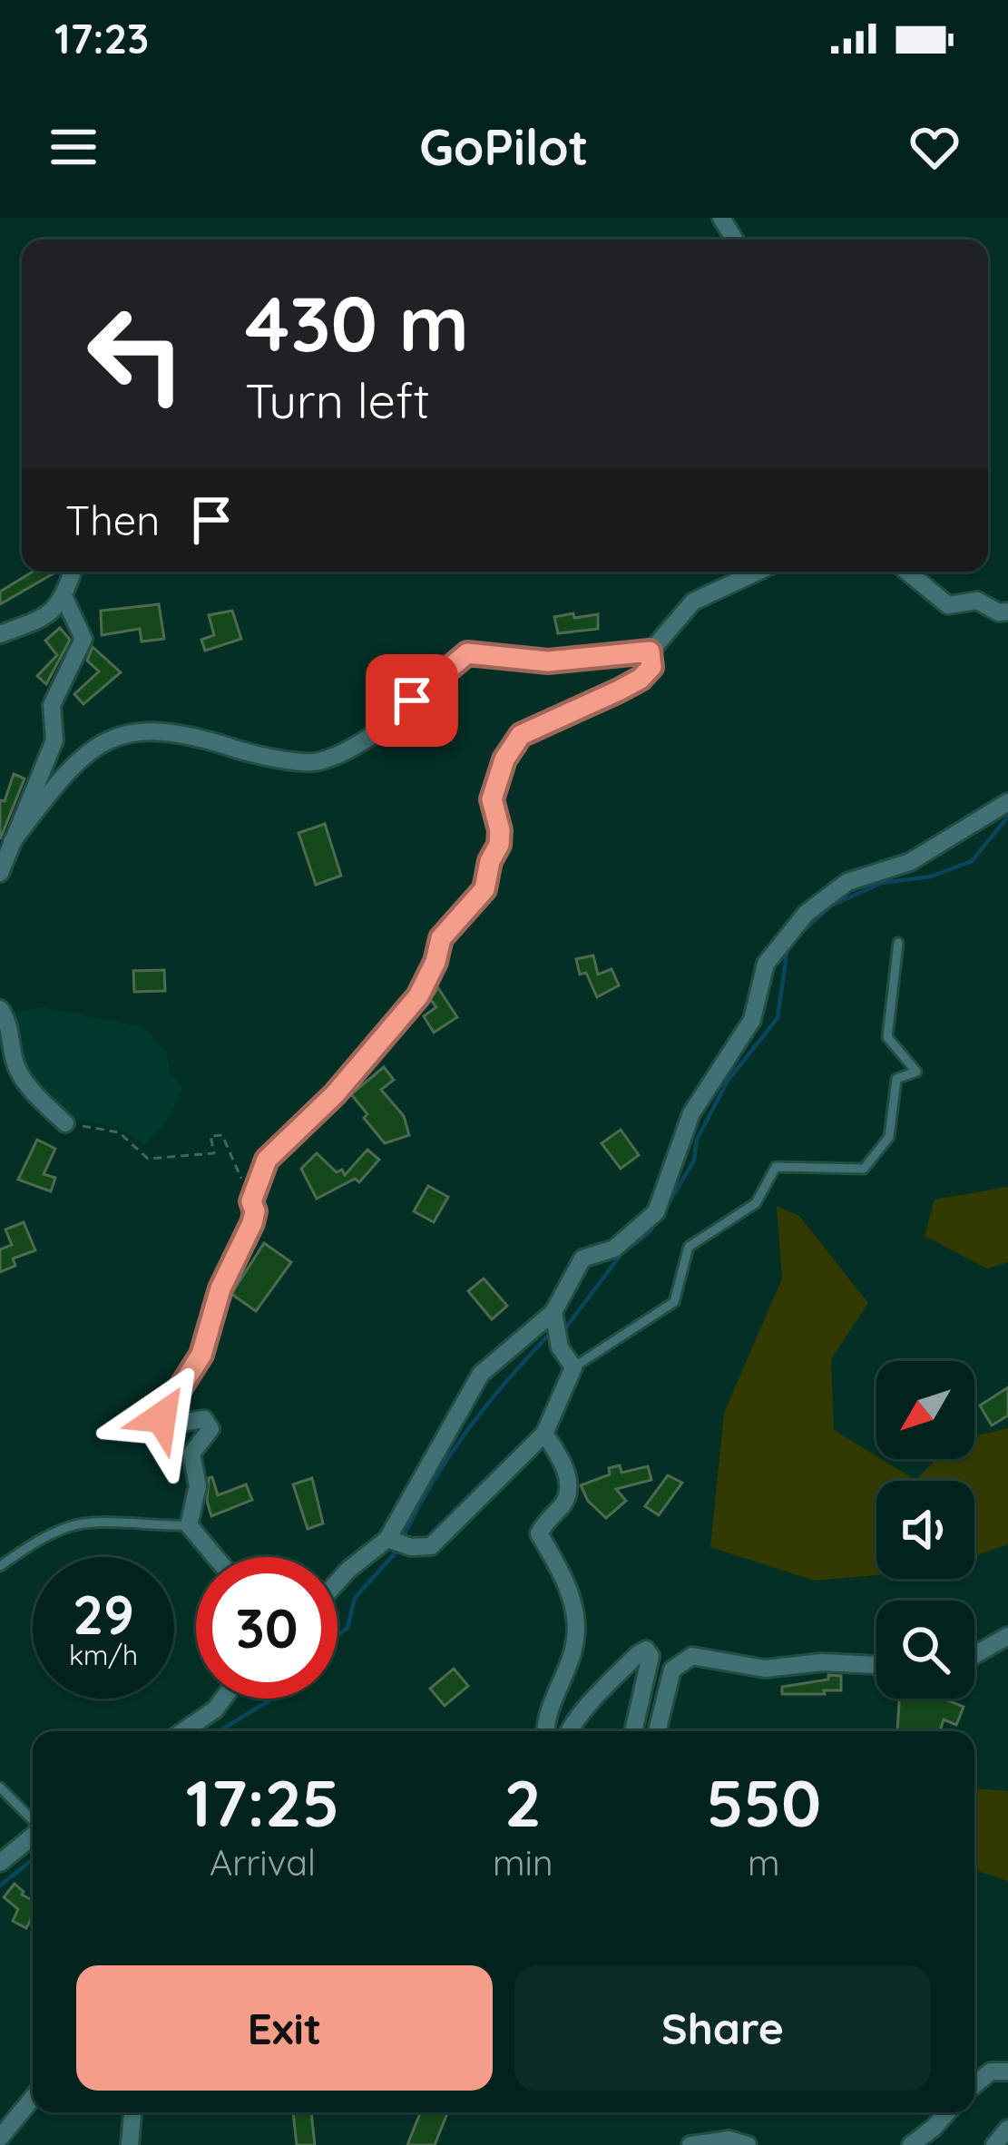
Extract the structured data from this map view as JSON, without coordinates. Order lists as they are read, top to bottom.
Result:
{
  "north": "bottom left",
  "page": {
    "status": "17:23",
    "header": "GoPilot",
    "turn": ["430 m", "Turn left"],
    "then": "Then",
    "speed": "29 km/h",
    "limit": "30",
    "eta": [
      "17:25",
      "Arrival",
      "2",
      "min",
      "550",
      "m"
    ],
    "buttons": ["Exit", "Share"]
  }
}
